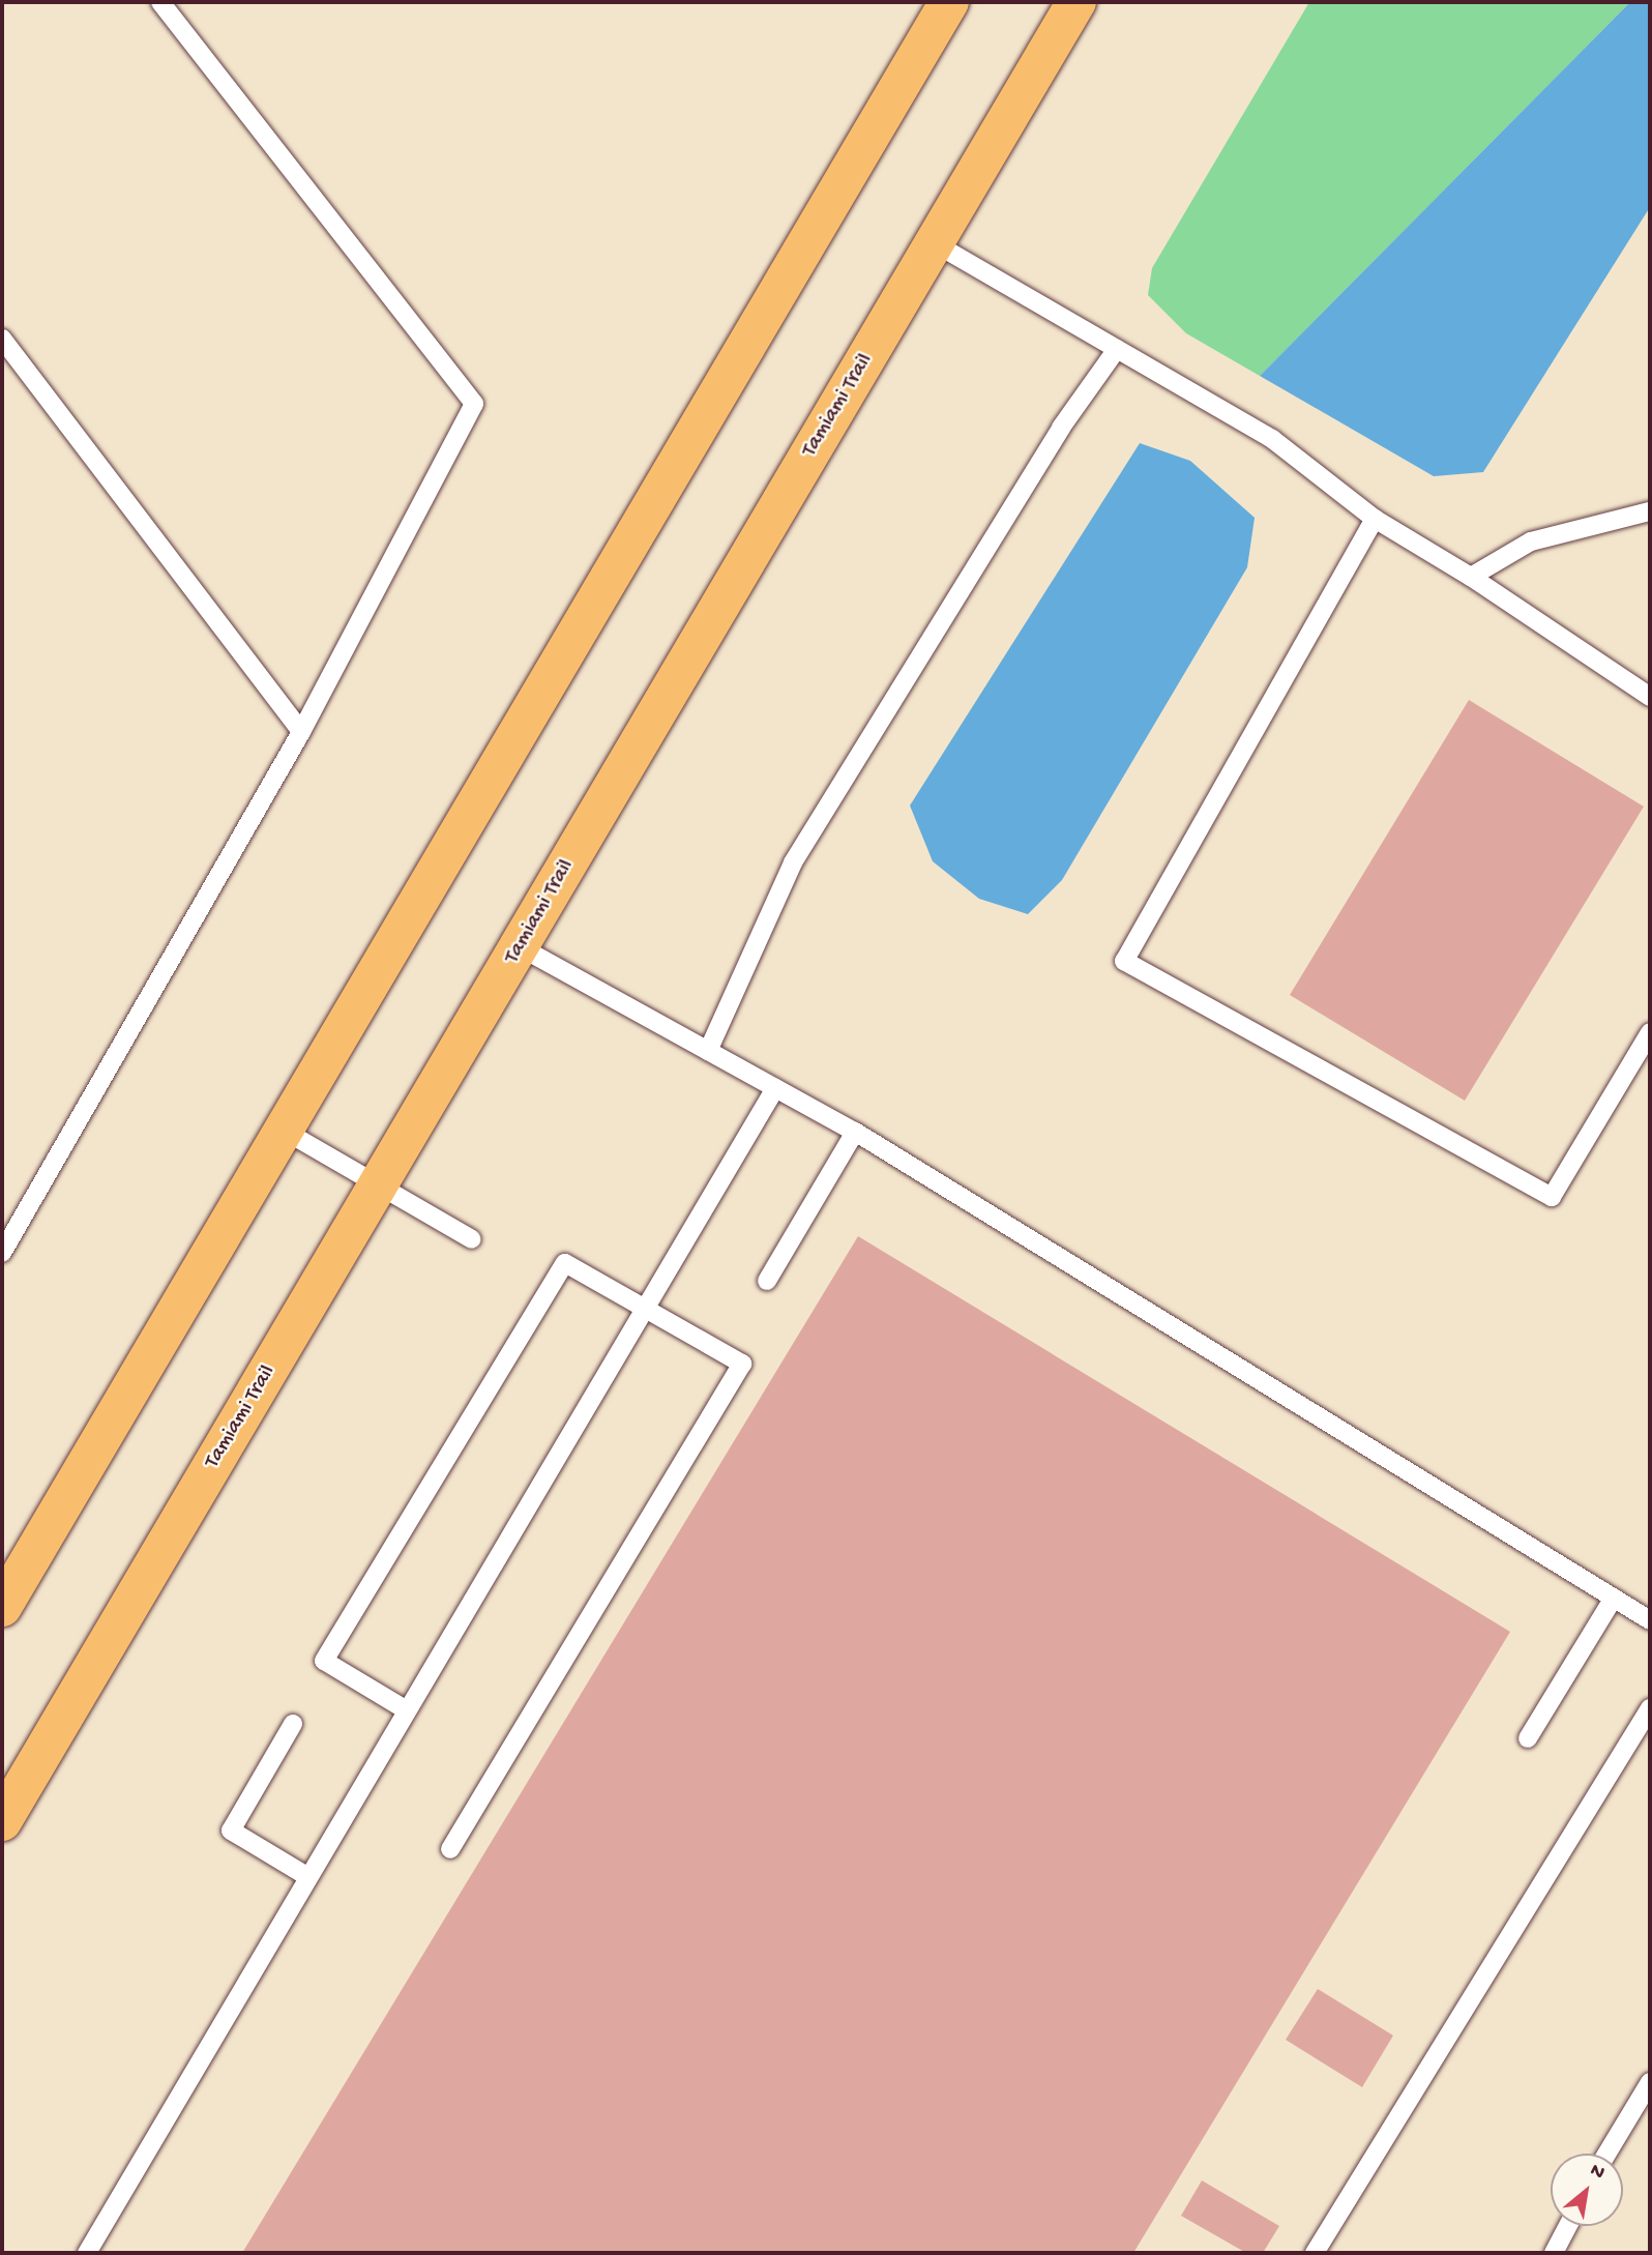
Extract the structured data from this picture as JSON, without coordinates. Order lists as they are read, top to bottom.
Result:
{
  "streets": {
    "main road": ["Tamiami Trail"]
  },
  "north": "top right"
}
